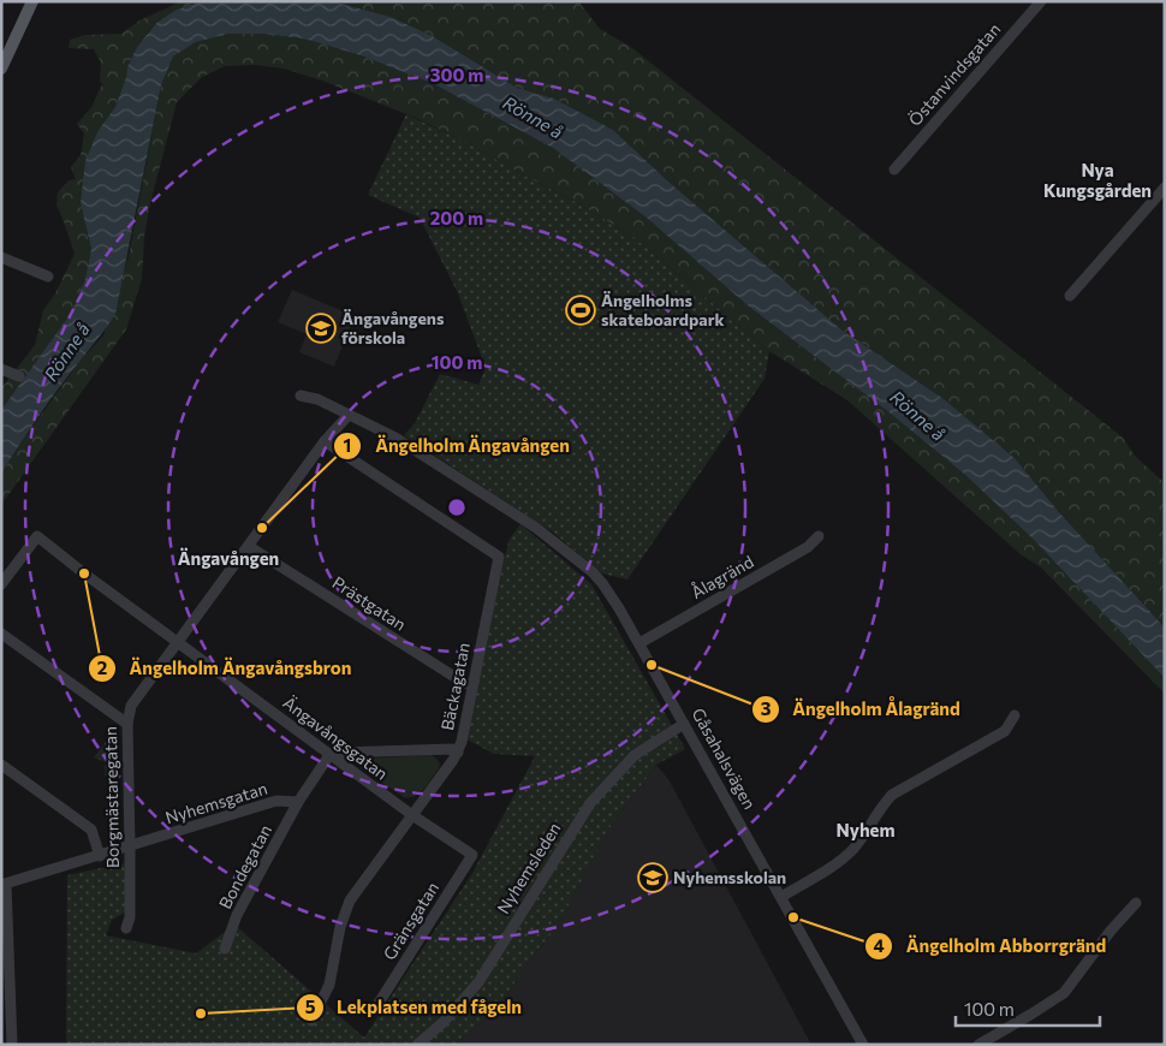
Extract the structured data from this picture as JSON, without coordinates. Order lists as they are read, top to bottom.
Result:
{
  "streets": {
    "street": [
      "Östanvindsgatan",
      "Ålagränd",
      "Prästgatan",
      "Bäckagatan",
      "Ängavångsgatan",
      "Gåsahalsvägen",
      "Borgmästaregatan",
      "Nyhemsgatan",
      "Bondegatan",
      "Nyhemsleden",
      "Gränsgatan"
    ]
  },
  "crossings": [
    ["Ålagränd", "Gåsahalsvägen"],
    ["Prästgatan", "Bäckagatan"],
    ["Prästgatan", "Borgmästaregatan"],
    ["Bäckagatan", "Ängavångsgatan"],
    ["Bäckagatan", "Borgmästaregatan"],
    ["Ängavångsgatan", "Borgmästaregatan"],
    ["Ängavångsgatan", "Gränsgatan"],
    ["Gåsahalsvägen", "Borgmästaregatan"],
    ["Gåsahalsvägen", "Nyhemsleden"],
    ["Borgmästaregatan", "Nyhemsgatan"],
    ["Nyhemsgatan", "Bondegatan"]
  ],
  "districts": ["Nya Kungsgården", "Ängavången", "Nyhem"],
  "water": ["Rönne å"],
  "places": {
    "sports": ["Ängelholms skateboardpark"],
    "school or university": ["Ängavångens förskola", "Nyhemsskolan"],
    "other": [
      "Ängelholm Ängavången",
      "Ängelholm Ängavångsbron",
      "Ängelholm Ålagränd",
      "Ängelholm Abborrgränd",
      "Lekplatsen med fågeln"
    ]
  },
  "scale_bar": "100 m",
  "rings": ["300 m", "200 m", "100 m"]
}
